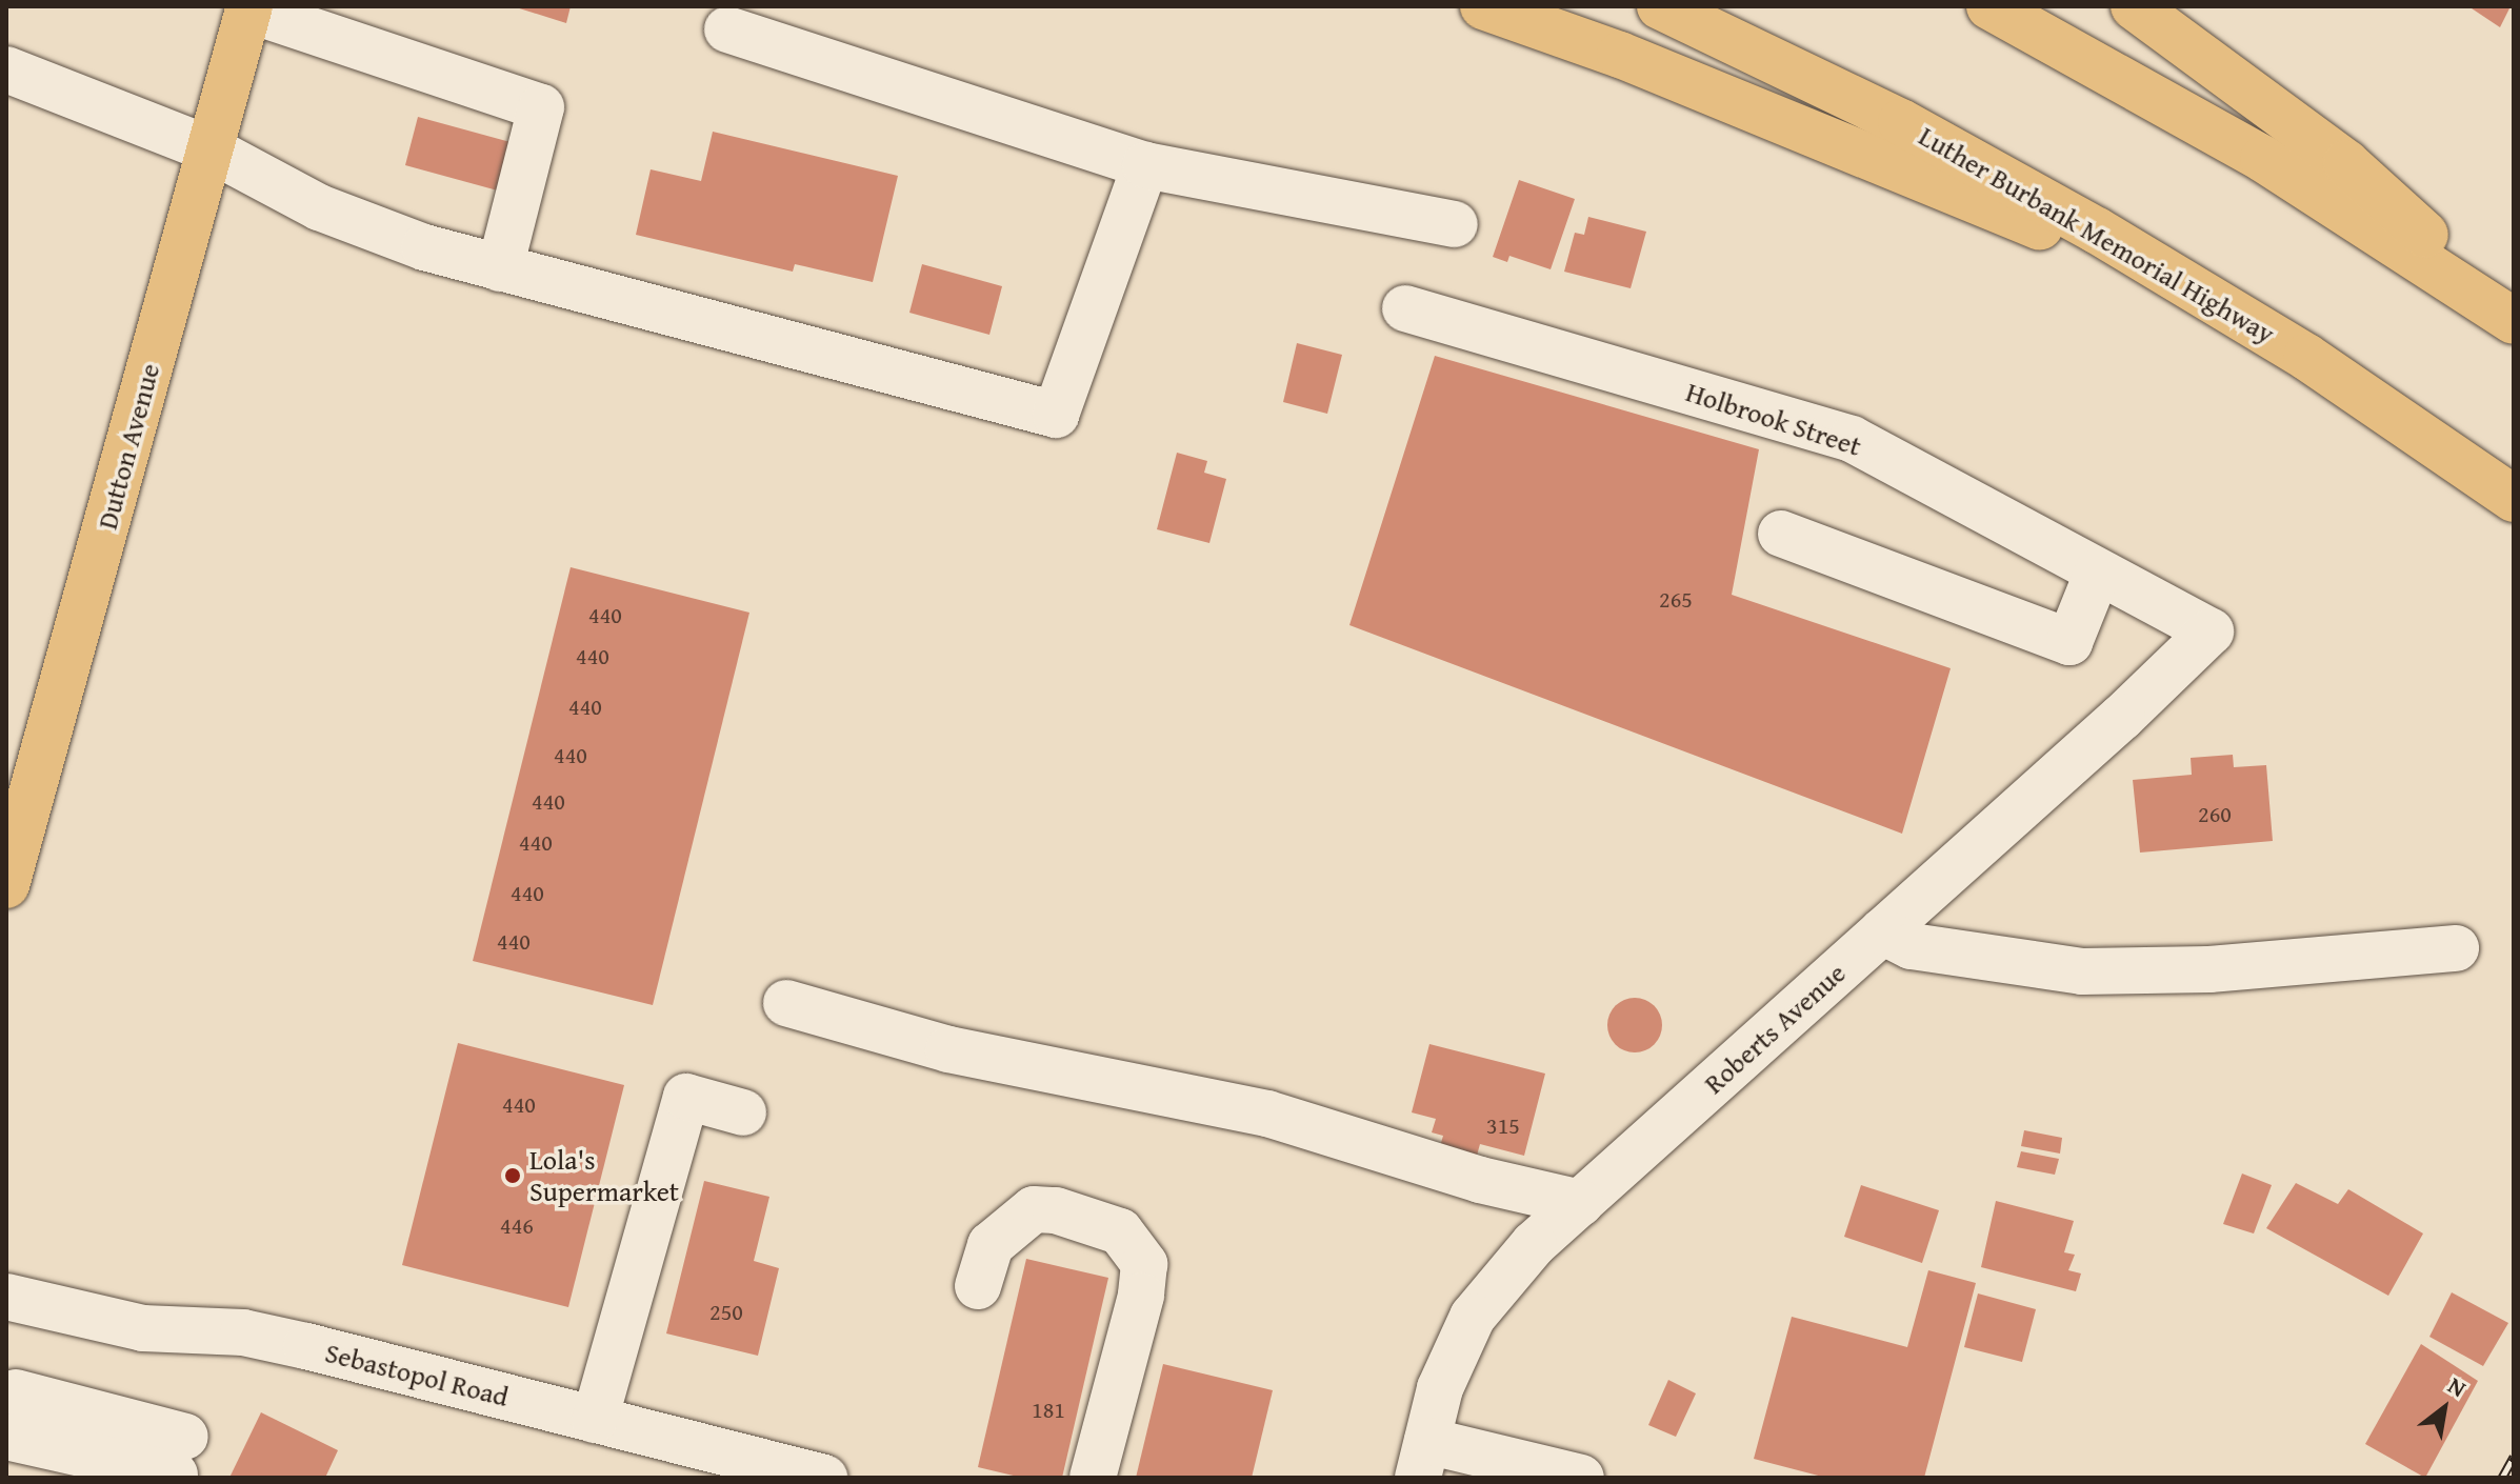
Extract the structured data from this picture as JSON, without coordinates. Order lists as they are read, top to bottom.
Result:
{
  "streets": {
    "main road": ["Luther Burbank Memorial Highway", "Dutton Avenue"],
    "street": ["Holbrook Street", "Roberts Avenue", "Sebastopol Road"]
  },
  "crossings": [
    ["Holbrook Street", "Roberts Avenue"]
  ],
  "places": ["Lola's Supermarket"],
  "house_numbers": [
    "265",
    "440",
    "440",
    "440",
    "440",
    "440",
    "260",
    "440",
    "440",
    "440",
    "440",
    "315",
    "446",
    "250",
    "181"
  ],
  "north": "top right"
}
